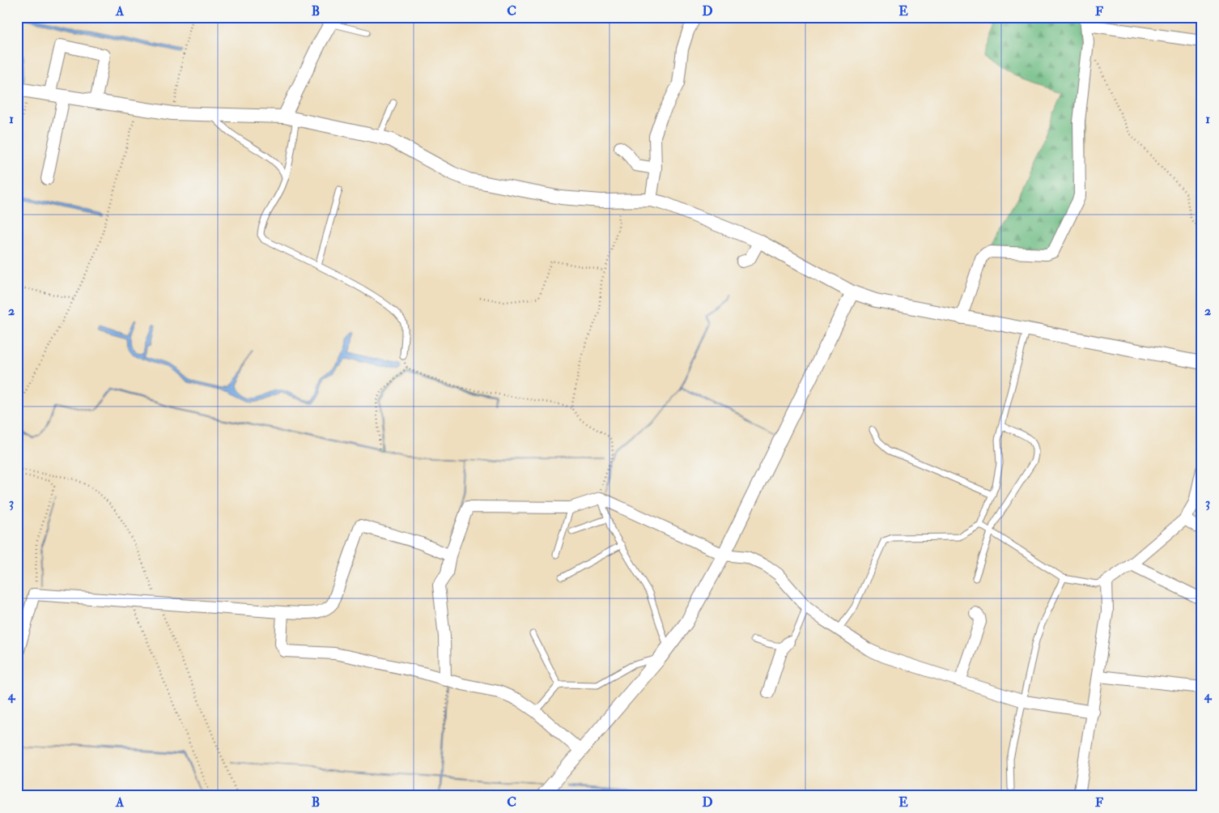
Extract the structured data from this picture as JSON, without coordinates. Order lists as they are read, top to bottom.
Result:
{
  "grid": {
    "columns": [
      "A",
      "B",
      "C",
      "D",
      "E",
      "F"
    ],
    "rows": [
      "1",
      "2",
      "3",
      "4"
    ]
  }
}
